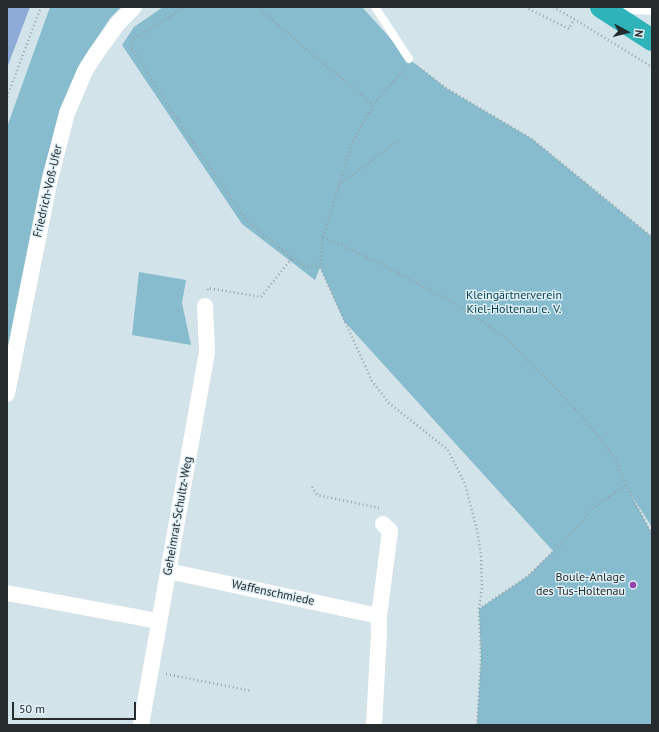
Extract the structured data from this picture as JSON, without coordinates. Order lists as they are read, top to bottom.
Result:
{
  "streets": {
    "street": ["Friedrich-Voß-Ufer", "Geheimrat-Schultz-Weg", "Waffenschmiede"]
  },
  "crossings": [
    ["Geheimrat-Schultz-Weg", "Waffenschmiede"]
  ],
  "parks": ["Kleingärtnerverein Kiel-Holtenau e. V."],
  "places": ["Boule-Anlage des Tus-Holtenau"],
  "scale_bar": "50 m",
  "north": "right"
}
